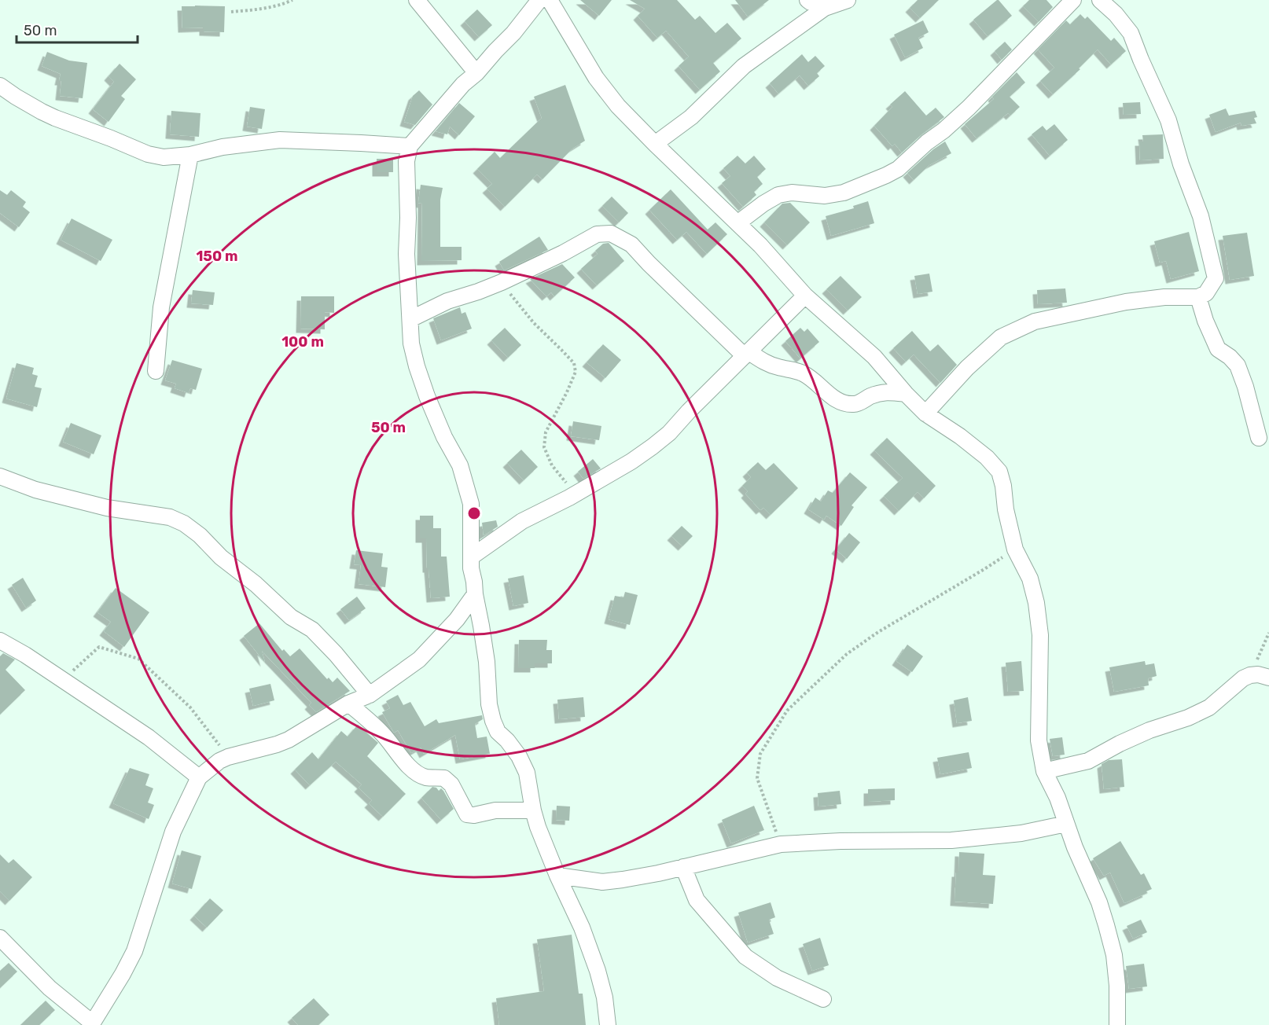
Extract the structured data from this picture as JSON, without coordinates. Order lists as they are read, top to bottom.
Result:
{
  "scale_bar": "50 m",
  "rings": ["150 m", "100 m", "50 m"]
}
